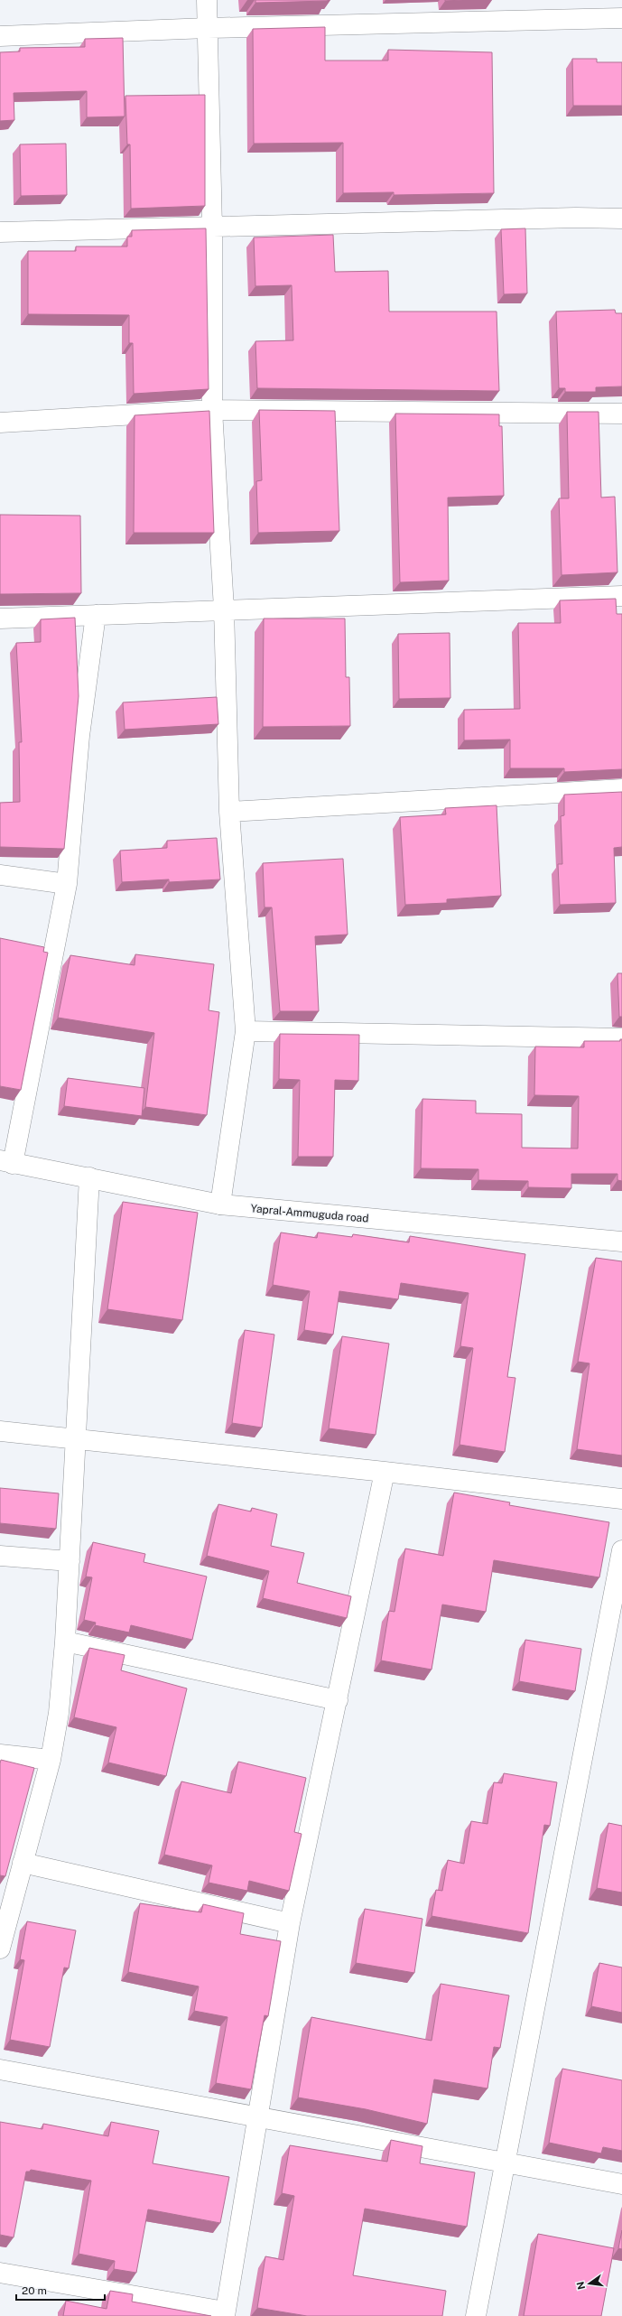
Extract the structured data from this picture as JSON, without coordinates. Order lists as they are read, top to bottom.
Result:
{
  "streets": {
    "street": ["Yapral-Ammuguda road"]
  },
  "scale_bar": "20 m",
  "north": "left"
}
